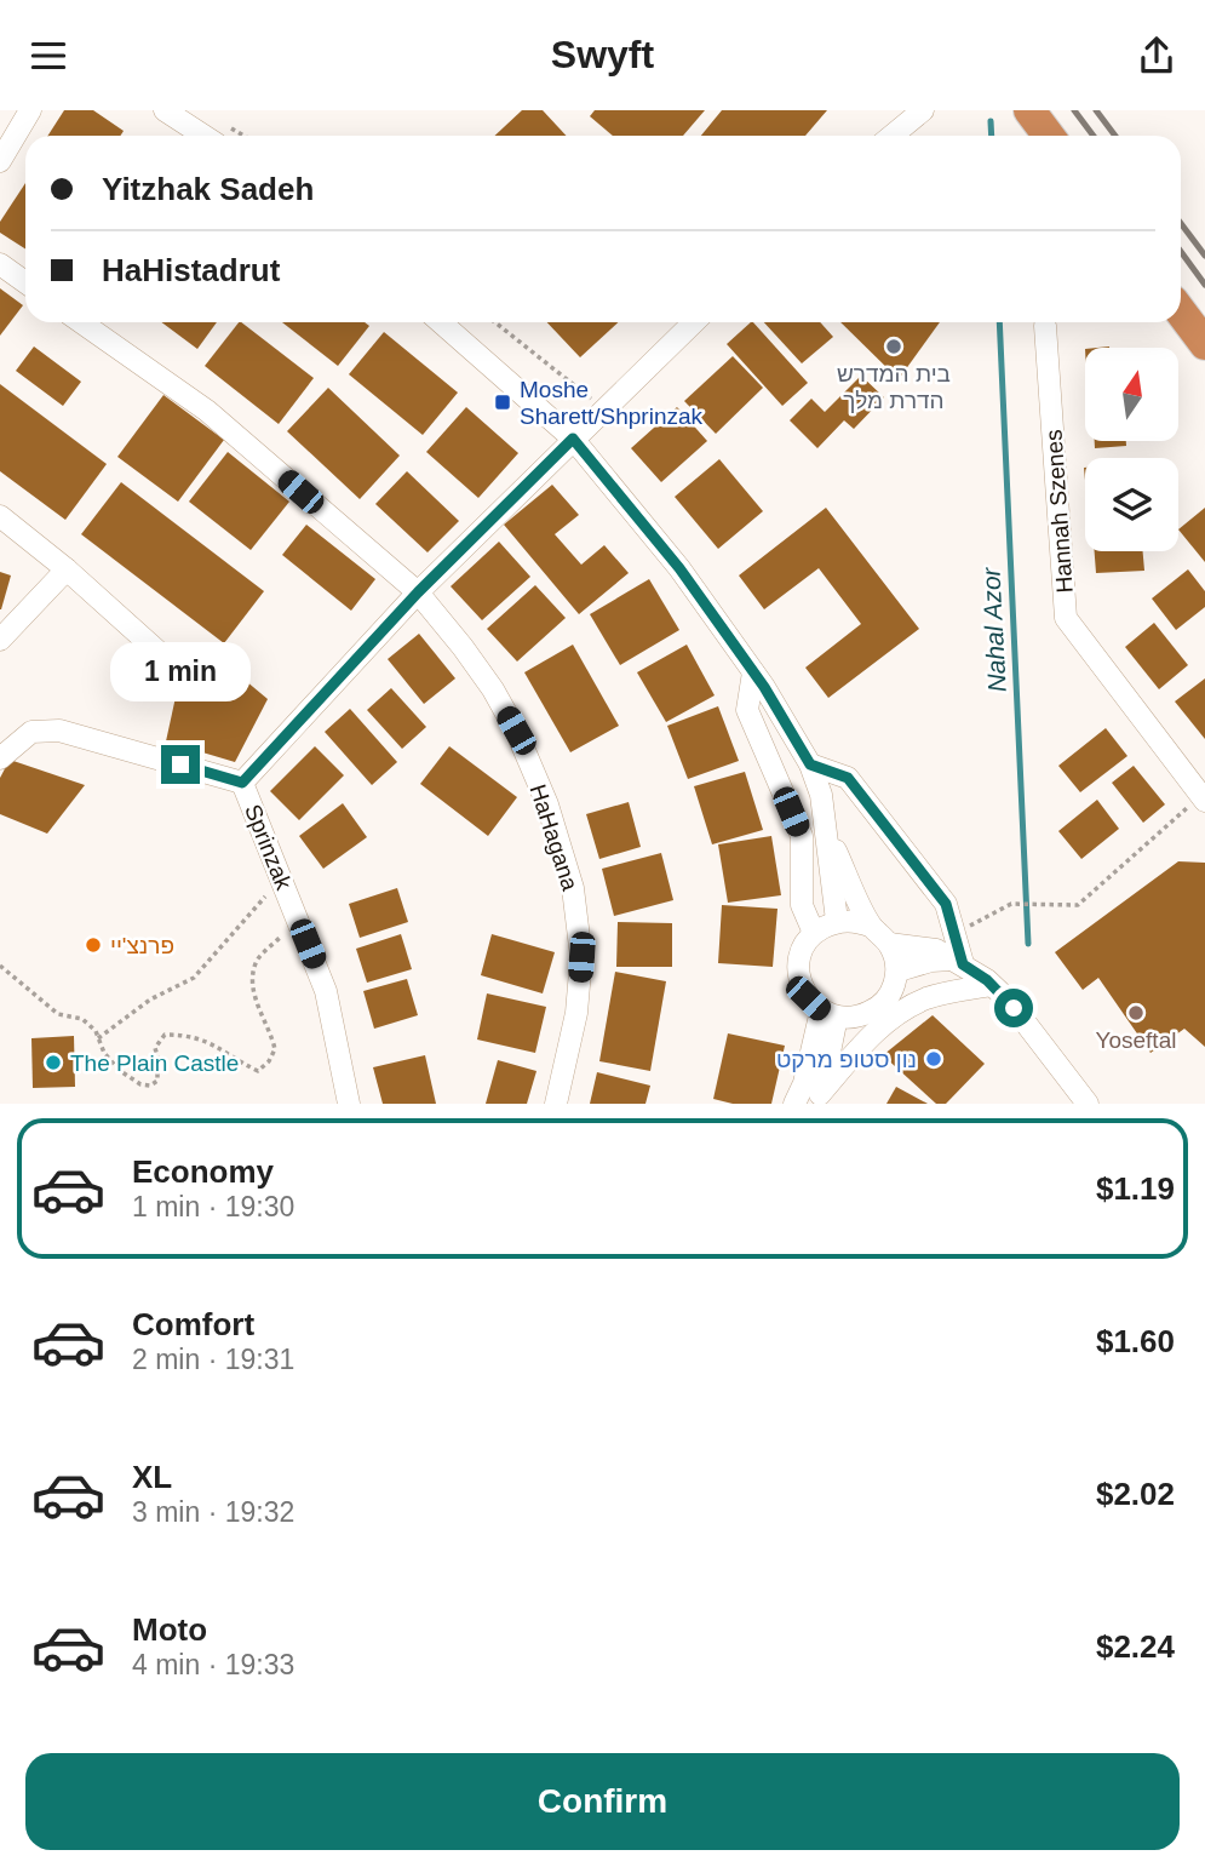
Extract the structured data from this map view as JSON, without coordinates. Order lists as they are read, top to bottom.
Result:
{
  "streets": {
    "street": ["Hannah Szenes", "HaHagana", "Sprinzak"]
  },
  "crossings": [
    ["HaHagana", "Sprinzak"]
  ],
  "water": ["Nahal Azor"],
  "places": {
    "other": [
      "בית המדרש הדרת מלך",
      "פרנצ'יי",
      "Yoseftal",
      "נון סטופ מרקט",
      "The Plain Castle"
    ],
    "transit": ["Moshe Sharett/Shprinzak"]
  },
  "north": "top",
  "page": {
    "header": "Swyft",
    "banner": ["Yitzhak Sadeh", "HaHistadrut"],
    "bubble": "1 min",
    "list": [
      {
        "name": "Economy",
        "note": "1 min · 19:30",
        "value": "$1.19"
      },
      {
        "name": "Comfort",
        "note": "2 min · 19:31",
        "value": "$1.60"
      },
      {
        "name": "XL",
        "note": "3 min · 19:32",
        "value": "$2.02"
      },
      {
        "name": "Moto",
        "note": "4 min · 19:33",
        "value": "$2.24"
      }
    ],
    "buttons": "Confirm"
  }
}
